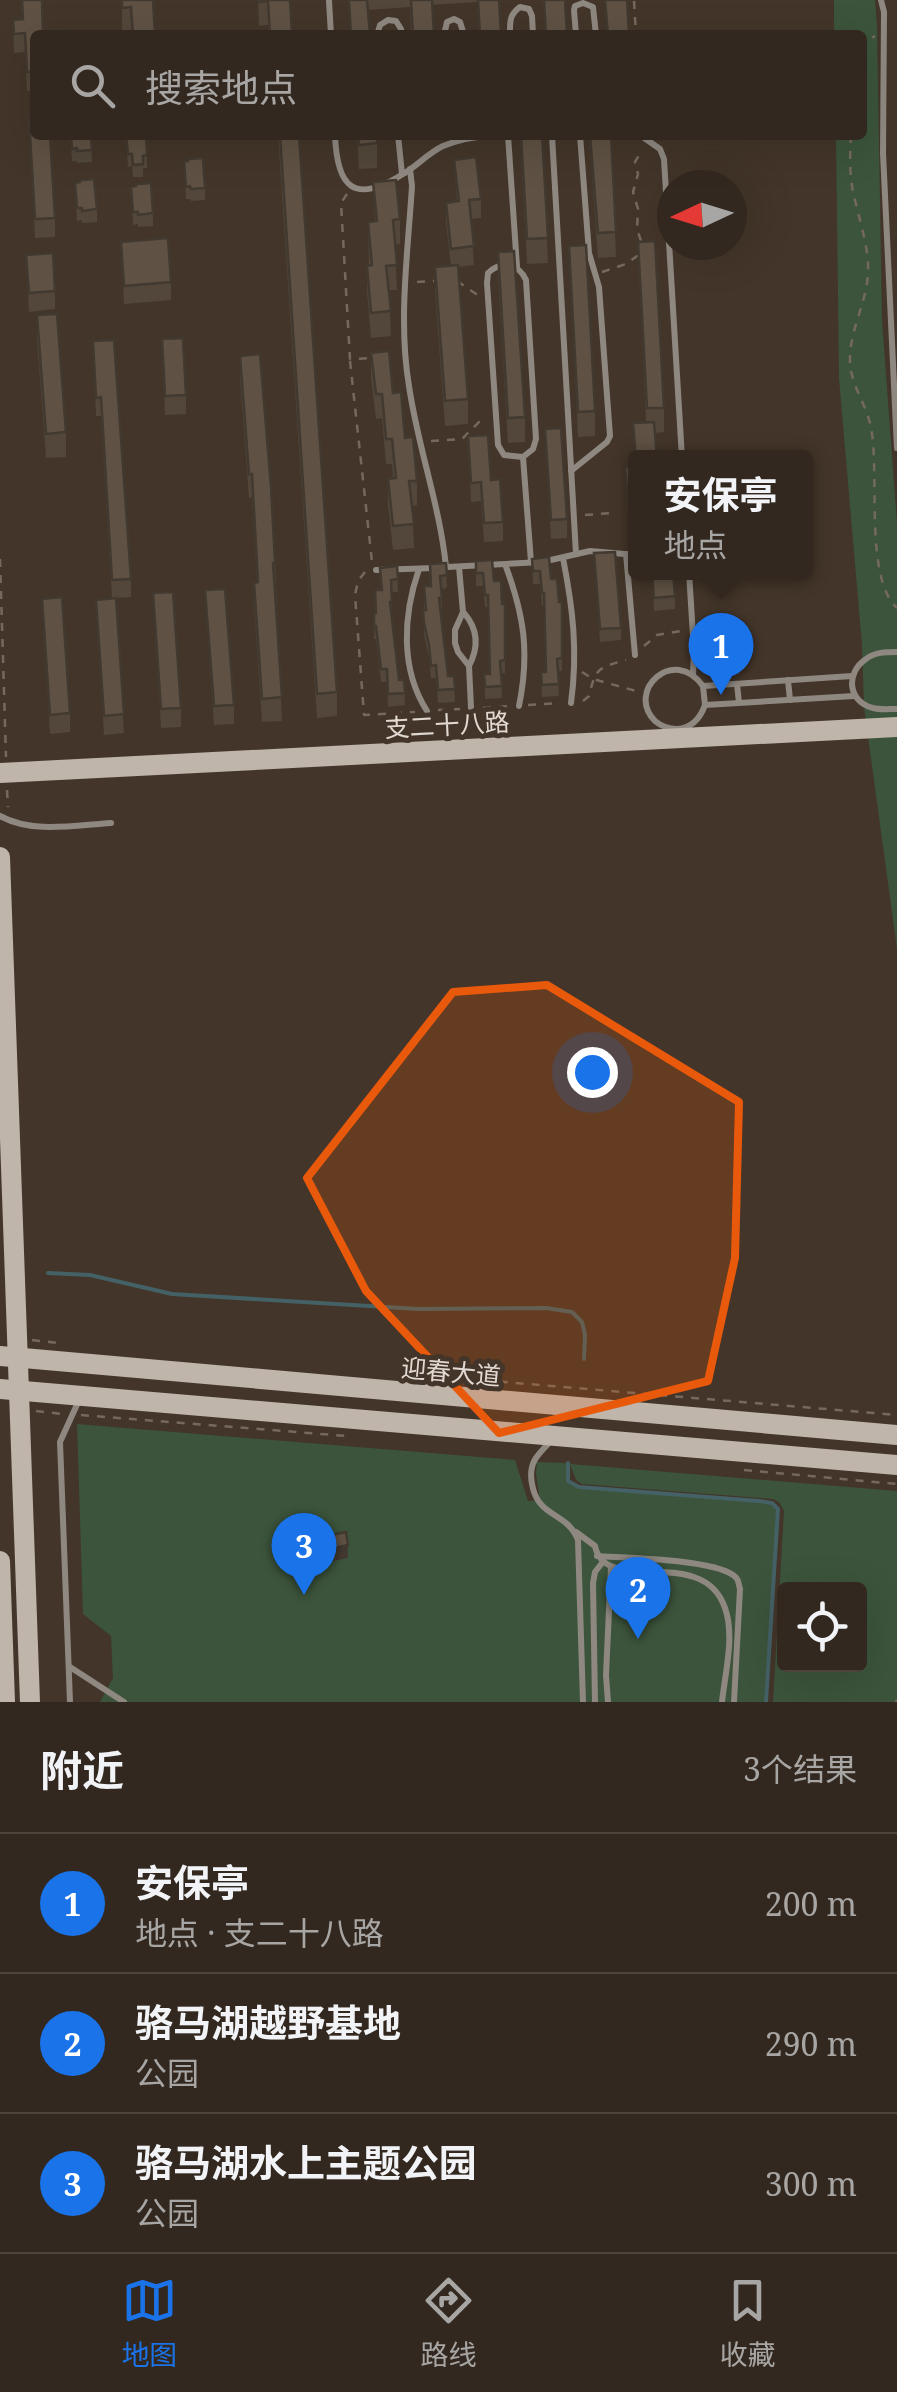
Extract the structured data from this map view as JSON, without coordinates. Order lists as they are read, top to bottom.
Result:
{
  "streets": {
    "street": ["支二十八路", "迎春大道"]
  },
  "north": "left",
  "page": {
    "search": "搜索地点",
    "popup": ["安保亭", "地点"],
    "pins": ["1", "3", "2"],
    "heading": ["附近", "3个结果"],
    "list": [
      {
        "mark": "1",
        "name": "安保亭",
        "note": "地点 · 支二十八路",
        "value": "200 m"
      },
      {
        "mark": "2",
        "name": "骆马湖越野基地",
        "note": "公园",
        "value": "290 m"
      },
      {
        "mark": "3",
        "name": "骆马湖水上主题公园",
        "note": "公园",
        "value": "300 m"
      }
    ],
    "nav": ["地图", "路线", "收藏"]
  }
}
